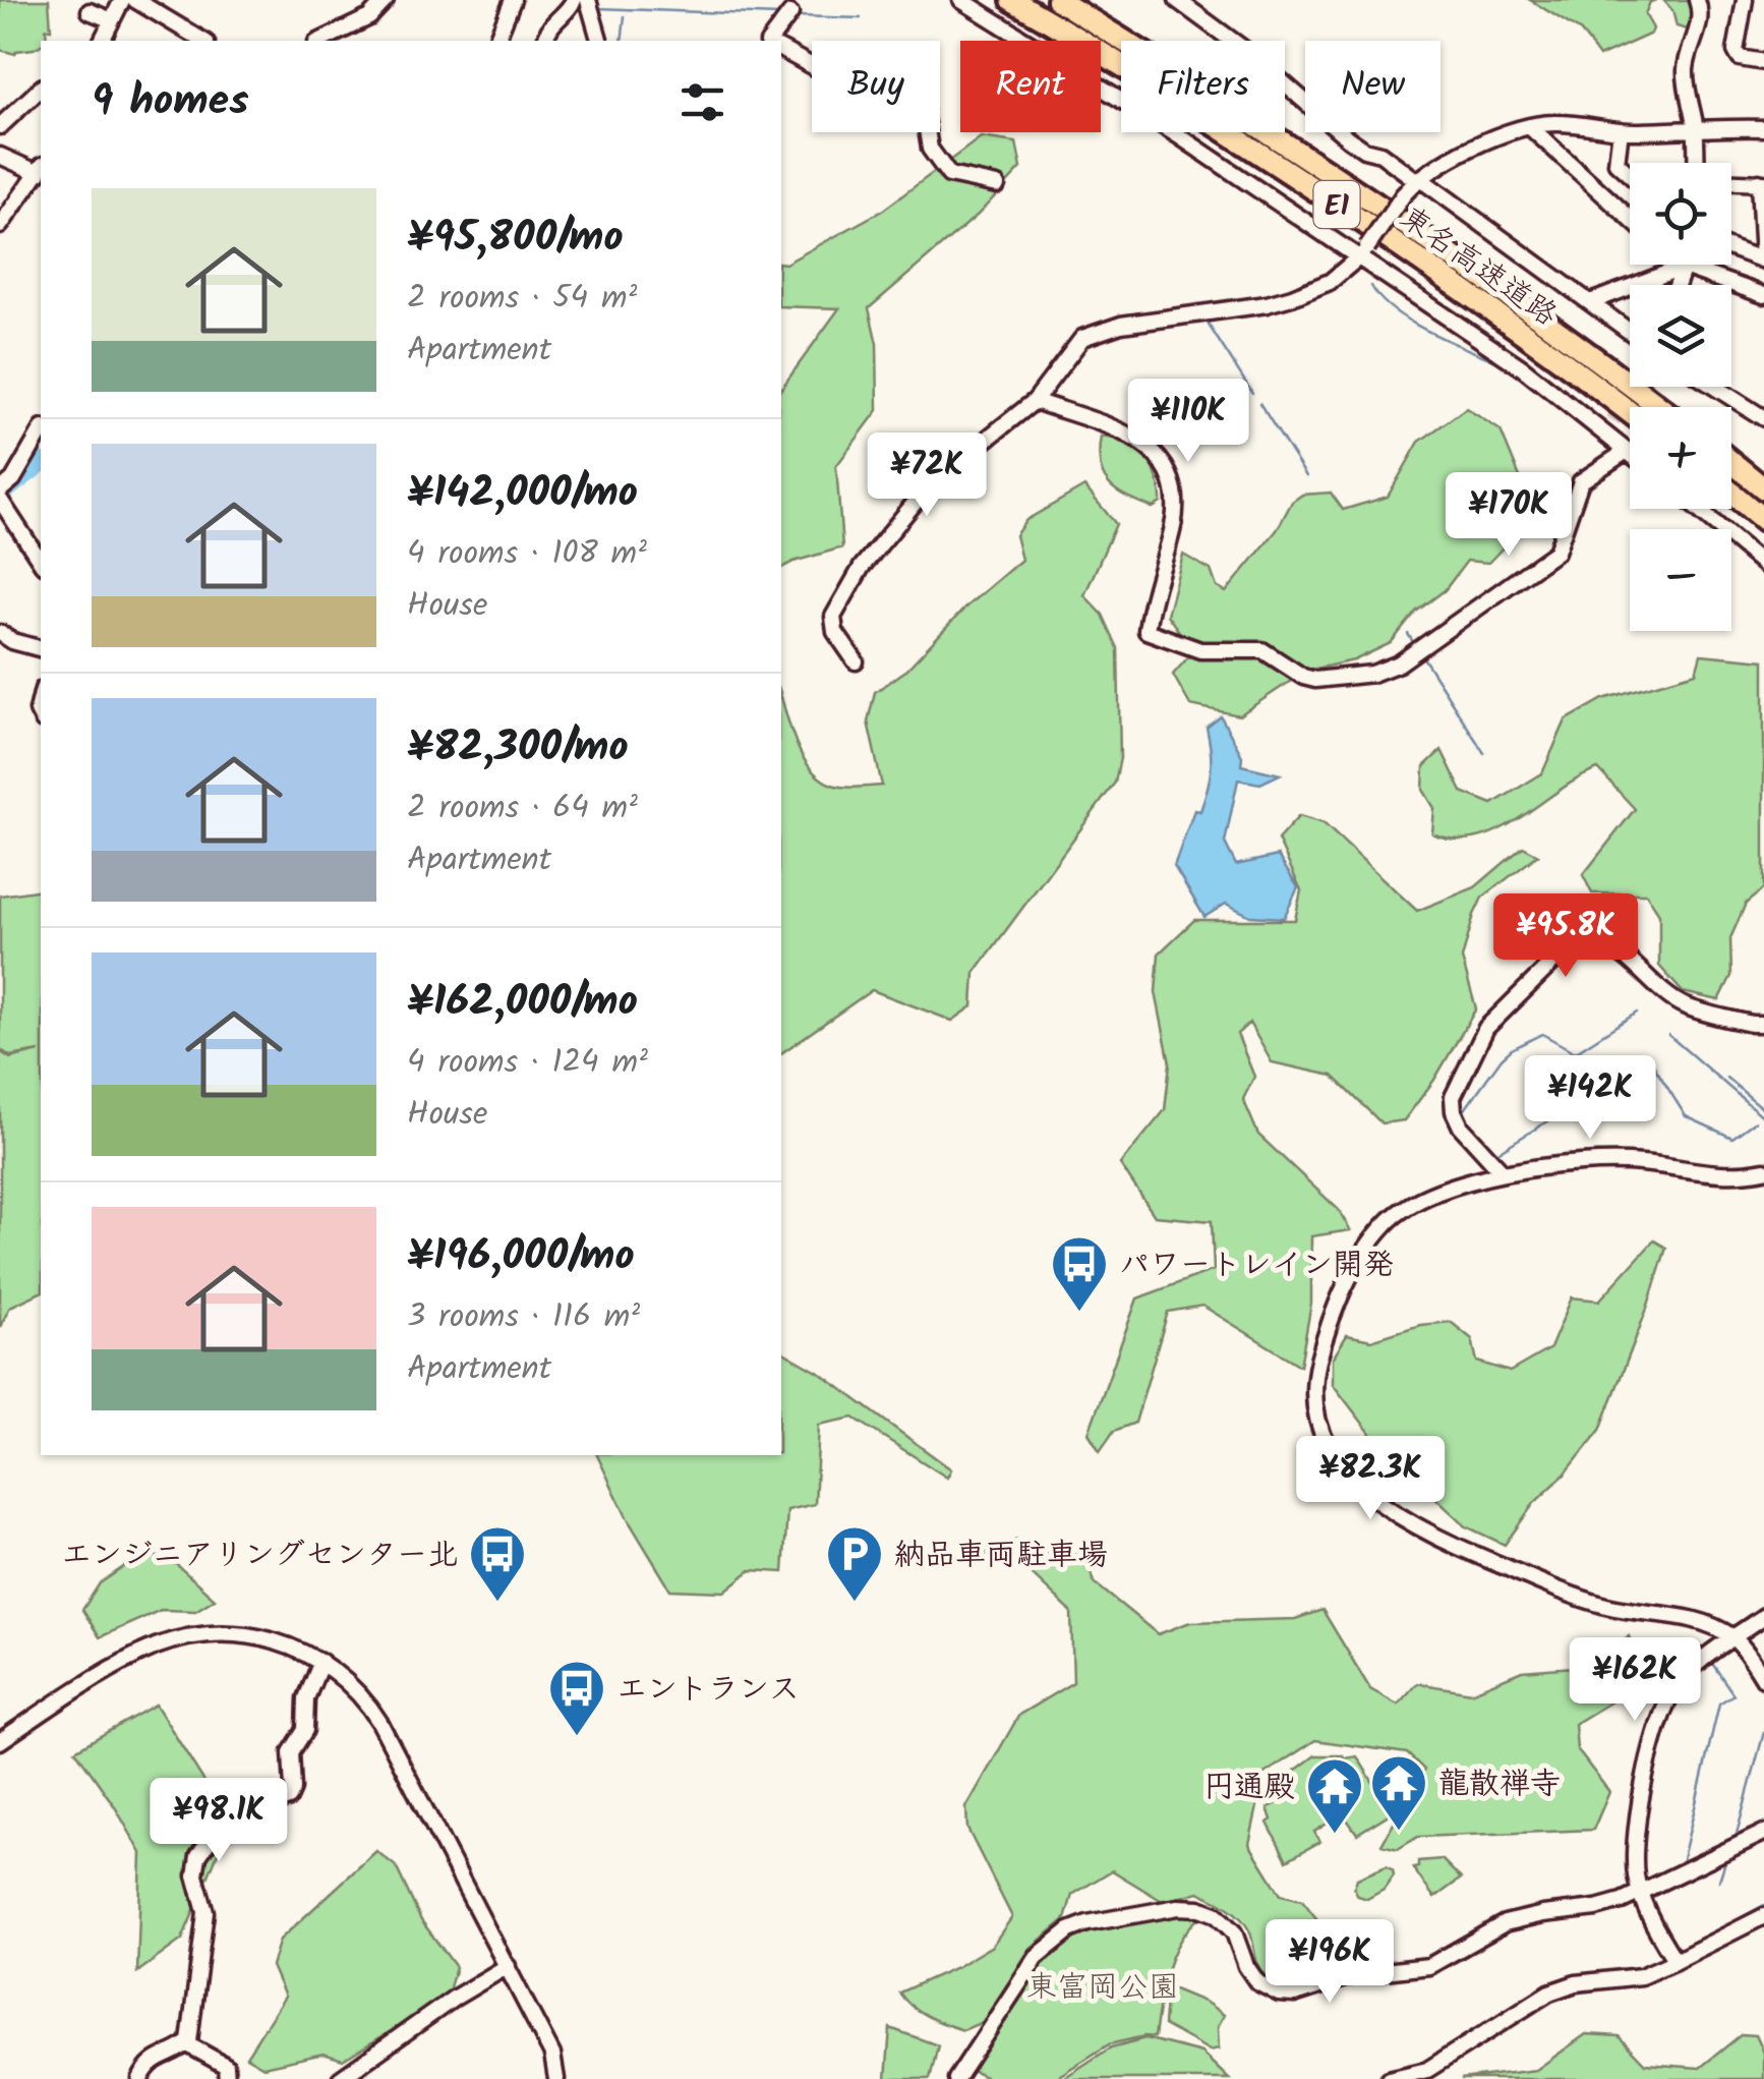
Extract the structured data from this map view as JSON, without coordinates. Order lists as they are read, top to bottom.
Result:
{
  "streets": {
    "highway": ["E1", "東名高速道路"]
  },
  "parks": ["東富岡公園"],
  "places": {
    "bus stop": ["パワートレイン開発", "エンジニアリングセンター北", "エントランス"],
    "parking": ["納品車両駐車場"],
    "temple": ["龍散禅寺", "円通殿"]
  },
  "page": {
    "chip": [
      "Buy",
      "Rent",
      "Filters",
      "New"
    ],
    "heading": "9 homes",
    "map_buttons": ["+", "−"],
    "list": [
      {
        "name": "¥95,800/mo",
        "note": "2 rooms · 54 m² · Apartment"
      },
      {
        "name": "¥142,000/mo",
        "note": "4 rooms · 108 m² · House"
      },
      {
        "name": "¥82,300/mo",
        "note": "2 rooms · 64 m² · Apartment"
      },
      {
        "name": "¥162,000/mo",
        "note": "4 rooms · 124 m² · House"
      },
      {
        "name": "¥196,000/mo",
        "note": "3 rooms · 116 m² · Apartment"
      }
    ],
    "price": [
      "¥110K",
      "¥72K",
      "¥170K",
      "¥95.8K",
      "¥142K",
      "¥82.3K",
      "¥162K",
      "¥98.1K",
      "¥196K"
    ]
  }
}
